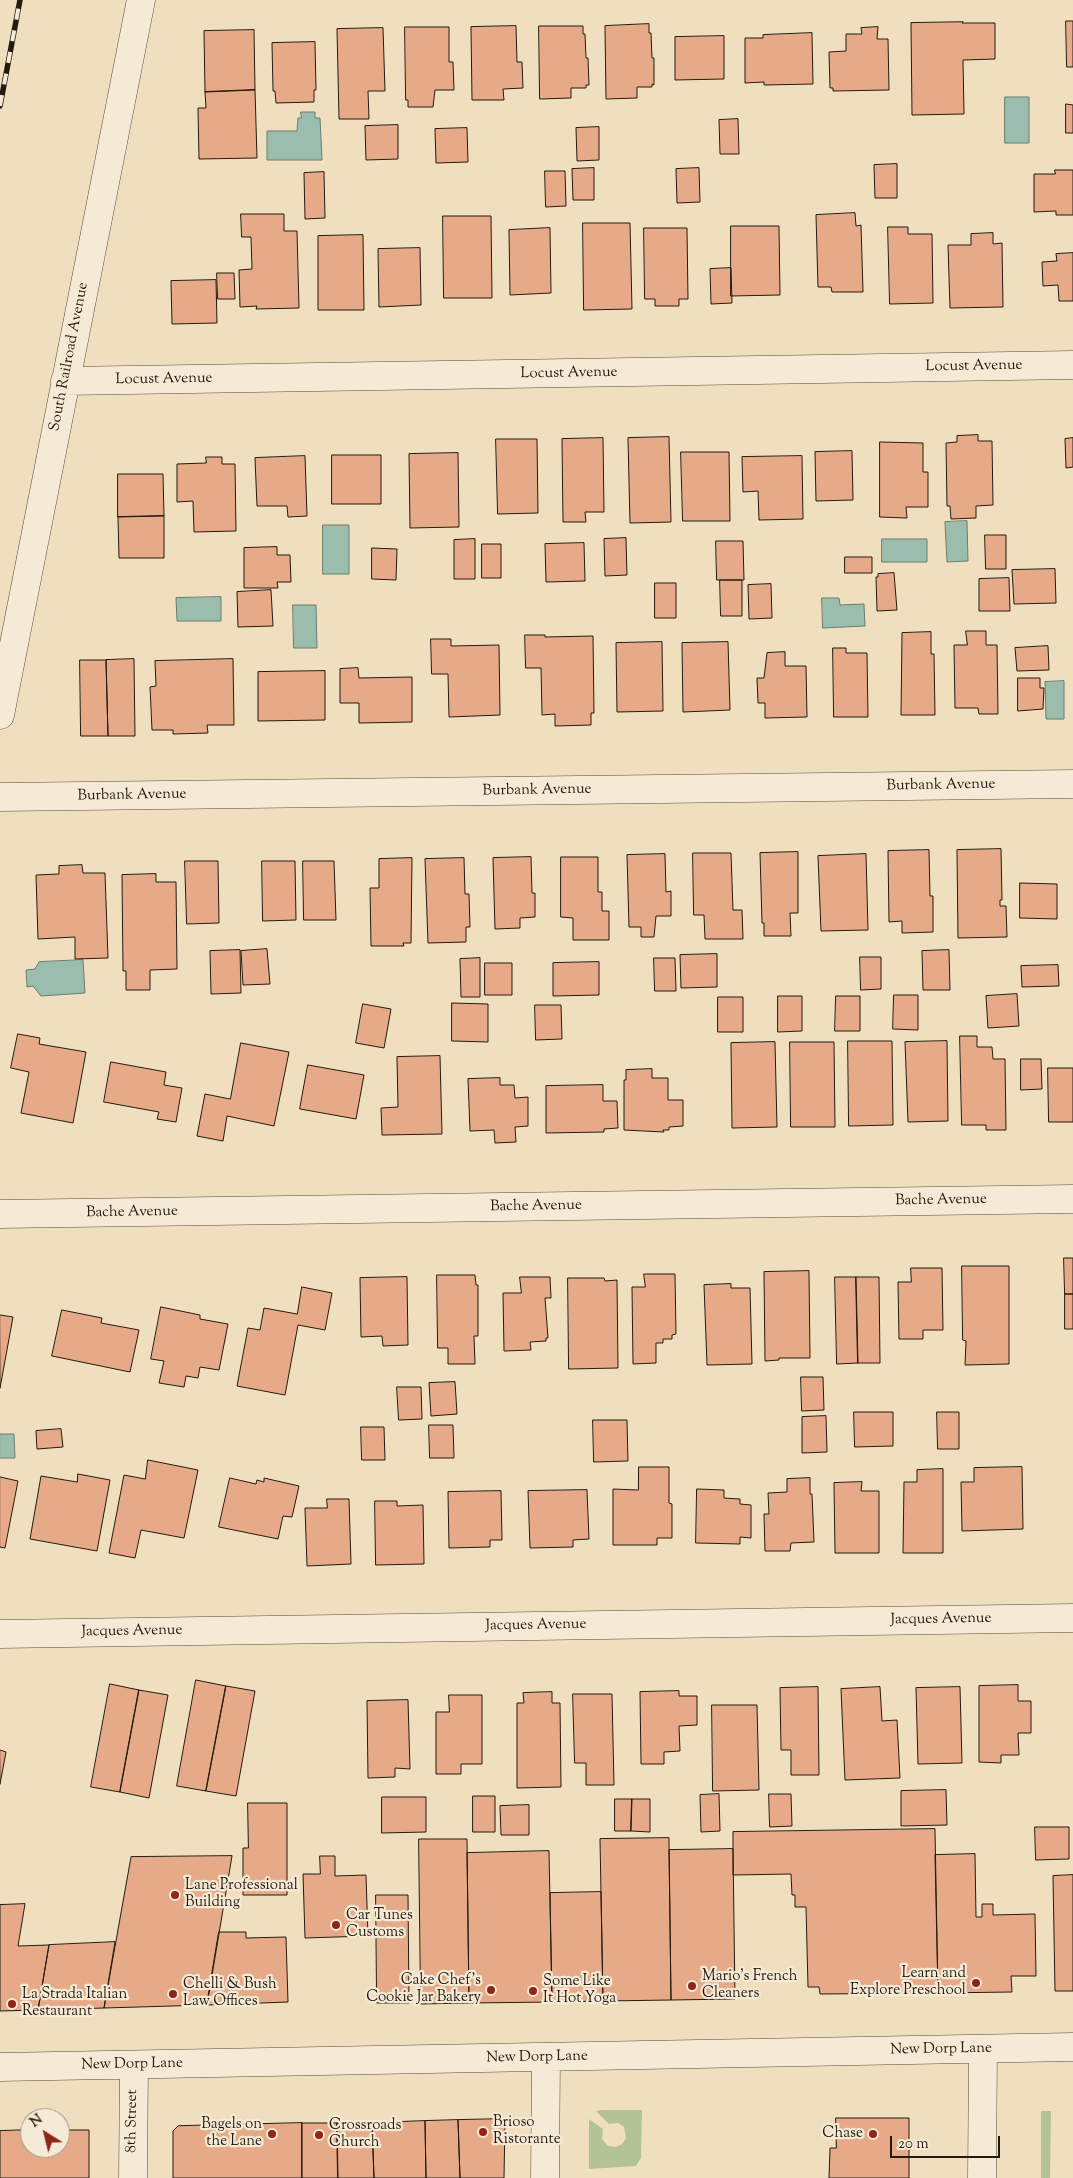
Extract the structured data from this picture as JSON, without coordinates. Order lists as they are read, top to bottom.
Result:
{
  "streets": {
    "street": [
      "South Railroad Avenue",
      "Locust Avenue",
      "Burbank Avenue",
      "Bache Avenue",
      "Jacques Avenue",
      "New Dorp Lane",
      "8th Street"
    ]
  },
  "crossings": [
    ["South Railroad Avenue", "Locust Avenue"],
    ["New Dorp Lane", "8th Street"]
  ],
  "places": [
    "Lane Professional Building",
    "Car Tunes Customs",
    "Learn and Explore Preschool",
    "Mario's French Cleaners",
    "Cake Chef's Cookie Jar Bakery",
    "Some Like It Hot Yoga",
    "Chelli & Bush Law Offices",
    "La Strada Italian Restaurant",
    "Brioso Ristorante",
    "Bagels on the Lane",
    "Chase",
    "Crossroads Church"
  ],
  "scale_bar": "20 m",
  "north": "top left"
}
